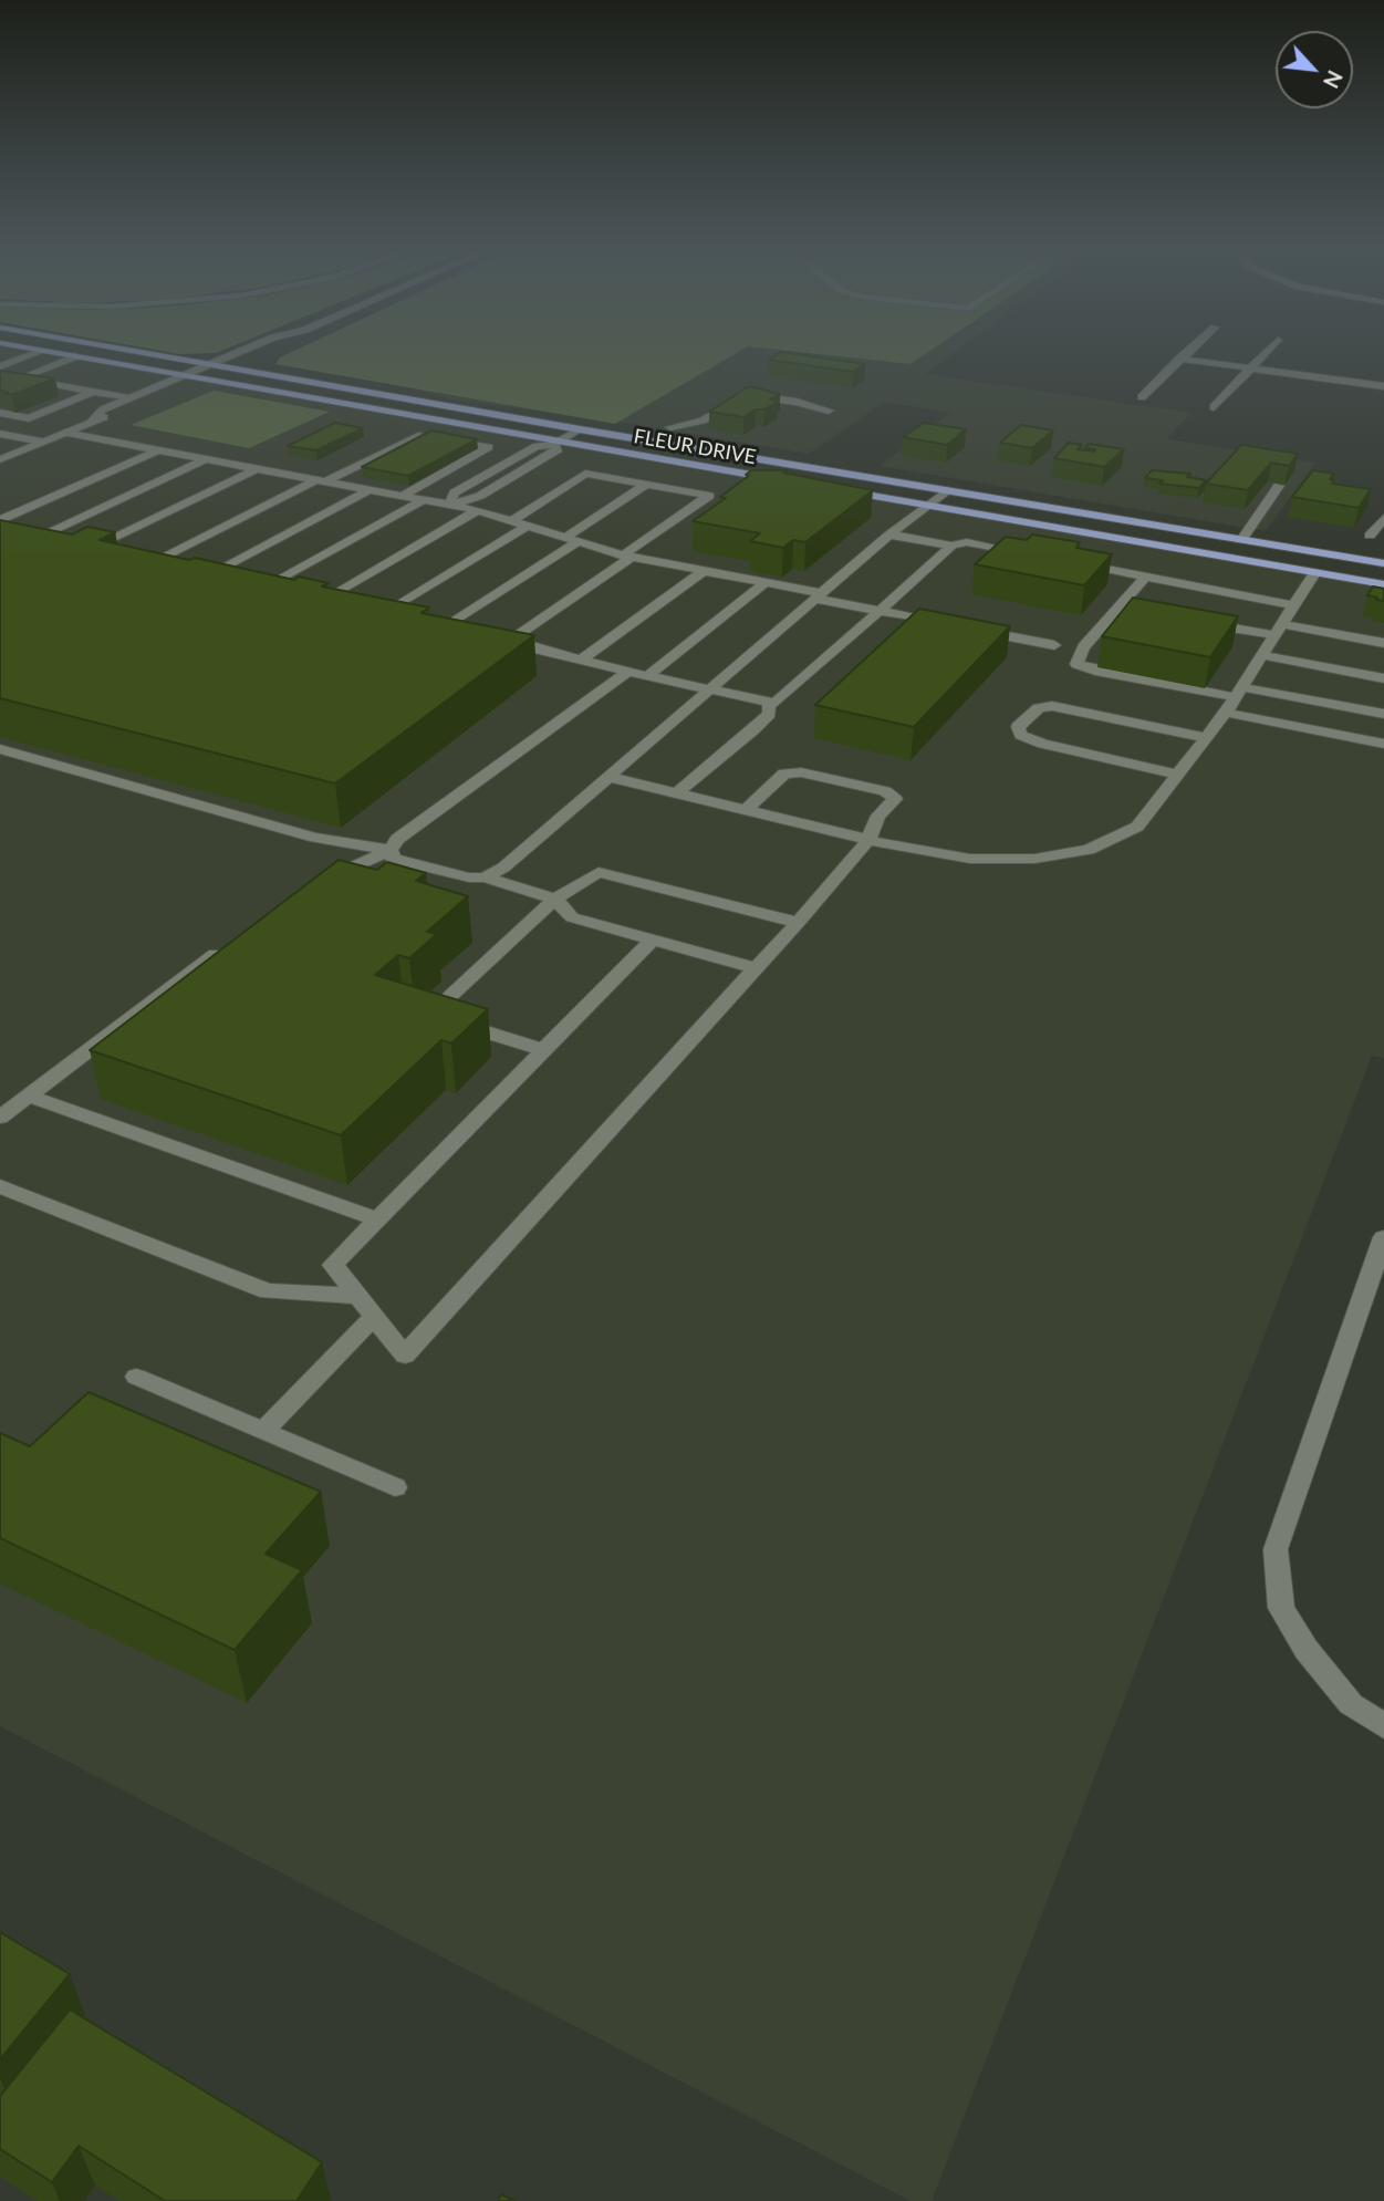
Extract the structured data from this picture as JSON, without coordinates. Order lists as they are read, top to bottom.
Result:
{
  "streets": {
    "main road": ["FLEUR DRIVE"]
  },
  "north": "bottom right"
}
